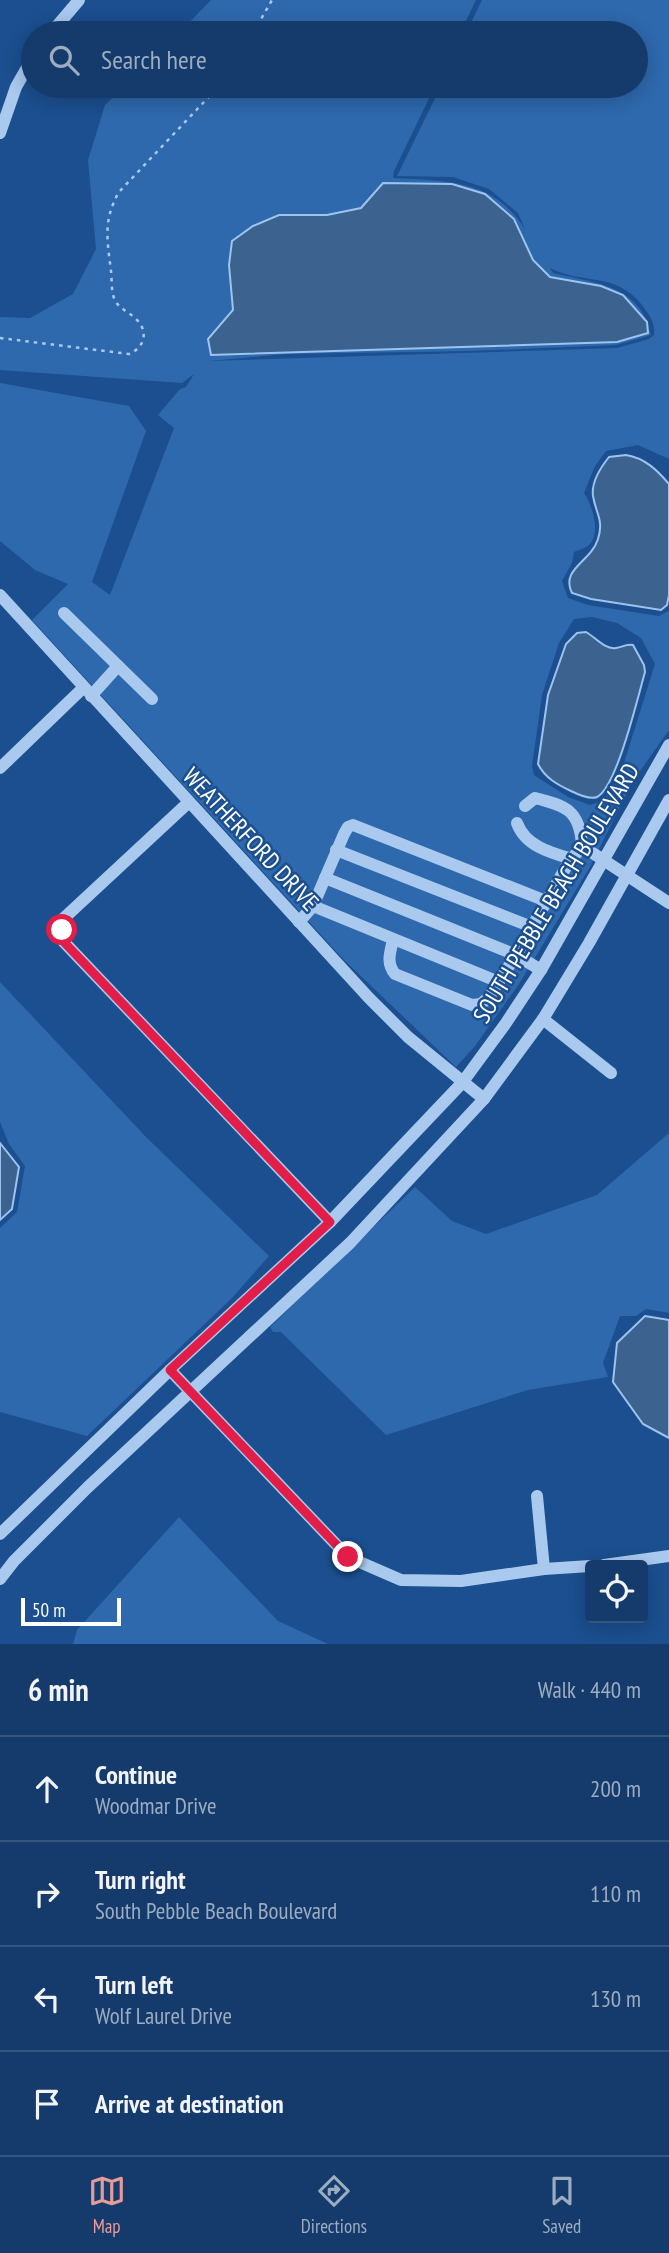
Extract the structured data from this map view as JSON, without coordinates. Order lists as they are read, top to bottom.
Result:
{
  "streets": {
    "street": ["WEATHERFORD DRIVE", "SOUTH PEBBLE BEACH BOULEVARD"]
  },
  "crossings": [
    ["WEATHERFORD DRIVE", "SOUTH PEBBLE BEACH BOULEVARD"]
  ],
  "scale_bar": "50 m",
  "page": {
    "search": "Search here",
    "scale": "50 m",
    "heading": ["6 min", "Walk · 440 m"],
    "list": [
      ["Continue", "Woodmar Drive", "200 m"],
      ["Turn right", "South Pebble Beach Boulevard", "110 m"],
      ["Turn left", "Wolf Laurel Drive", "130 m"],
      "Arrive at destination"
    ],
    "nav": ["Map", "Directions", "Saved"]
  }
}
